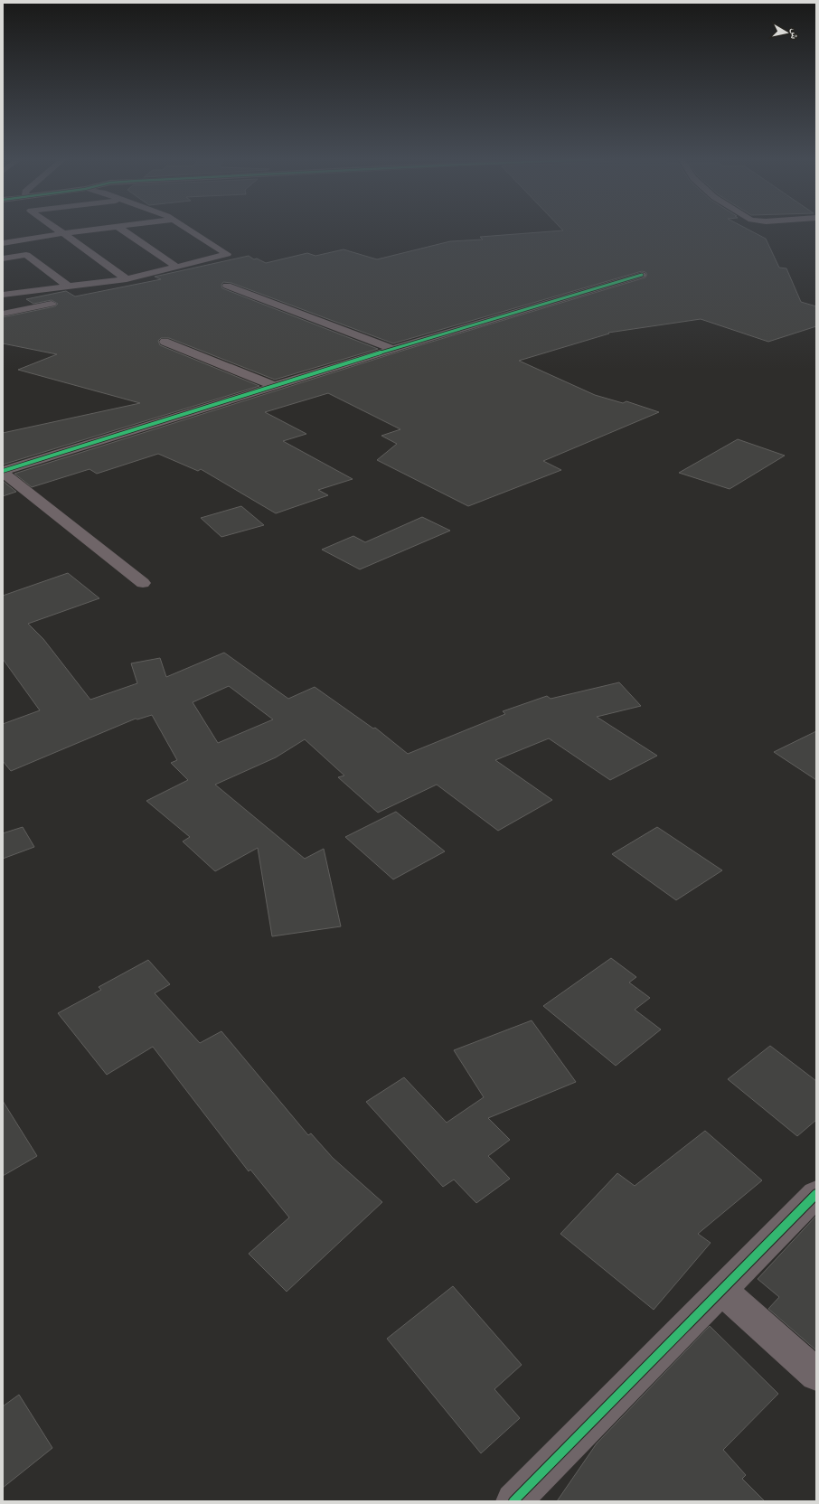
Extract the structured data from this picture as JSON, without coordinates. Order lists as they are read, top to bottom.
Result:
{
  "north": "right"
}
